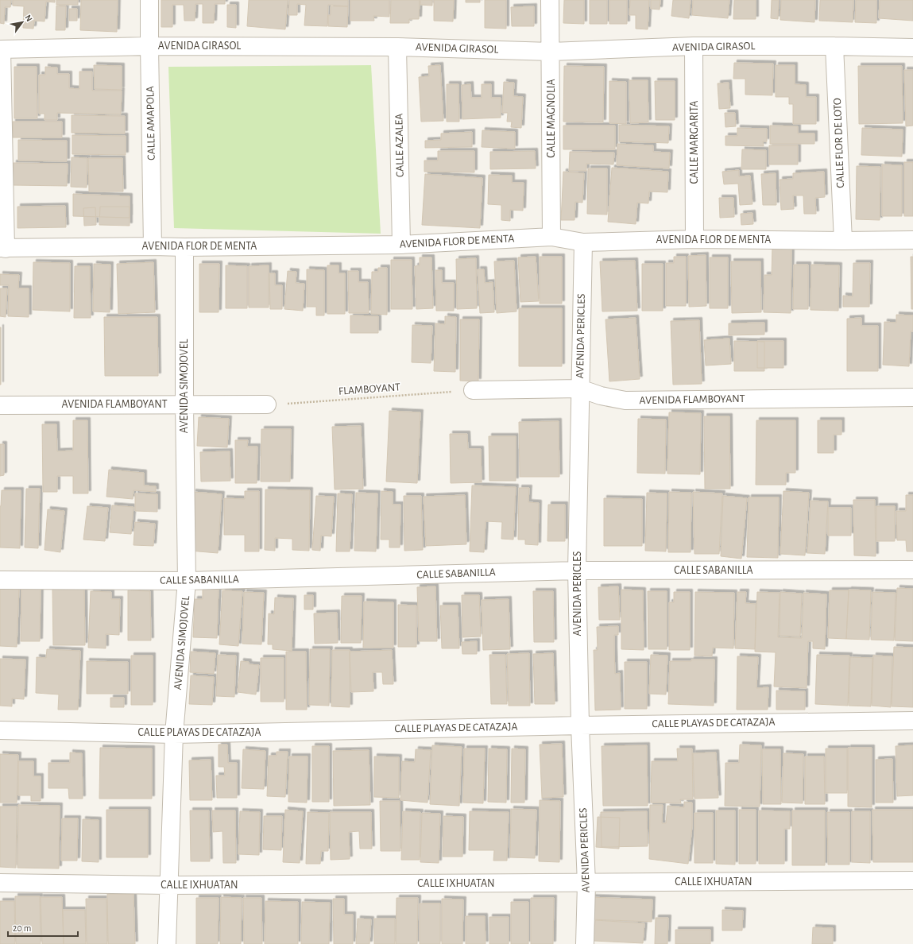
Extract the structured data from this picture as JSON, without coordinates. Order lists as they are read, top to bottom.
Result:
{
  "streets": {
    "street": [
      "AVENIDA GIRASOL",
      "CALLE MAGNOLIA",
      "CALLE AMAPOLA",
      "CALLE MARGARITA",
      "CALLE FLOR DE LOTO",
      "CALLE AZALEA",
      "AVENIDA FLOR DE MENTA",
      "AVENIDA PERICLES",
      "AVENIDA SIMOJOVEL",
      "AVENIDA FLAMBOYANT",
      "CALLE SABANILLA",
      "CALLE PLAYAS DE CATAZAJA",
      "CALLE IXHUATAN"
    ],
    "path": ["FLAMBOYANT"]
  },
  "crossings": [
    ["AVENIDA GIRASOL", "CALLE MAGNOLIA"],
    ["AVENIDA GIRASOL", "CALLE AMAPOLA"],
    ["AVENIDA GIRASOL", "CALLE MARGARITA"],
    ["AVENIDA GIRASOL", "CALLE FLOR DE LOTO"],
    ["AVENIDA GIRASOL", "CALLE AZALEA"],
    ["CALLE MAGNOLIA", "AVENIDA FLOR DE MENTA"],
    ["CALLE AMAPOLA", "AVENIDA FLOR DE MENTA"],
    ["CALLE MARGARITA", "AVENIDA FLOR DE MENTA"],
    ["CALLE FLOR DE LOTO", "AVENIDA FLOR DE MENTA"],
    ["CALLE AZALEA", "AVENIDA FLOR DE MENTA"],
    ["AVENIDA FLOR DE MENTA", "AVENIDA PERICLES"],
    ["AVENIDA FLOR DE MENTA", "AVENIDA SIMOJOVEL"],
    ["AVENIDA PERICLES", "AVENIDA FLAMBOYANT"],
    ["AVENIDA PERICLES", "CALLE SABANILLA"],
    ["AVENIDA PERICLES", "CALLE PLAYAS DE CATAZAJA"],
    ["AVENIDA PERICLES", "CALLE IXHUATAN"],
    ["AVENIDA SIMOJOVEL", "AVENIDA FLAMBOYANT"],
    ["AVENIDA SIMOJOVEL", "CALLE SABANILLA"],
    ["AVENIDA SIMOJOVEL", "CALLE PLAYAS DE CATAZAJA"],
    ["AVENIDA SIMOJOVEL", "CALLE IXHUATAN"],
    ["FLAMBOYANT", "AVENIDA FLAMBOYANT"]
  ],
  "scale_bar": "20 m",
  "north": "top right"
}
